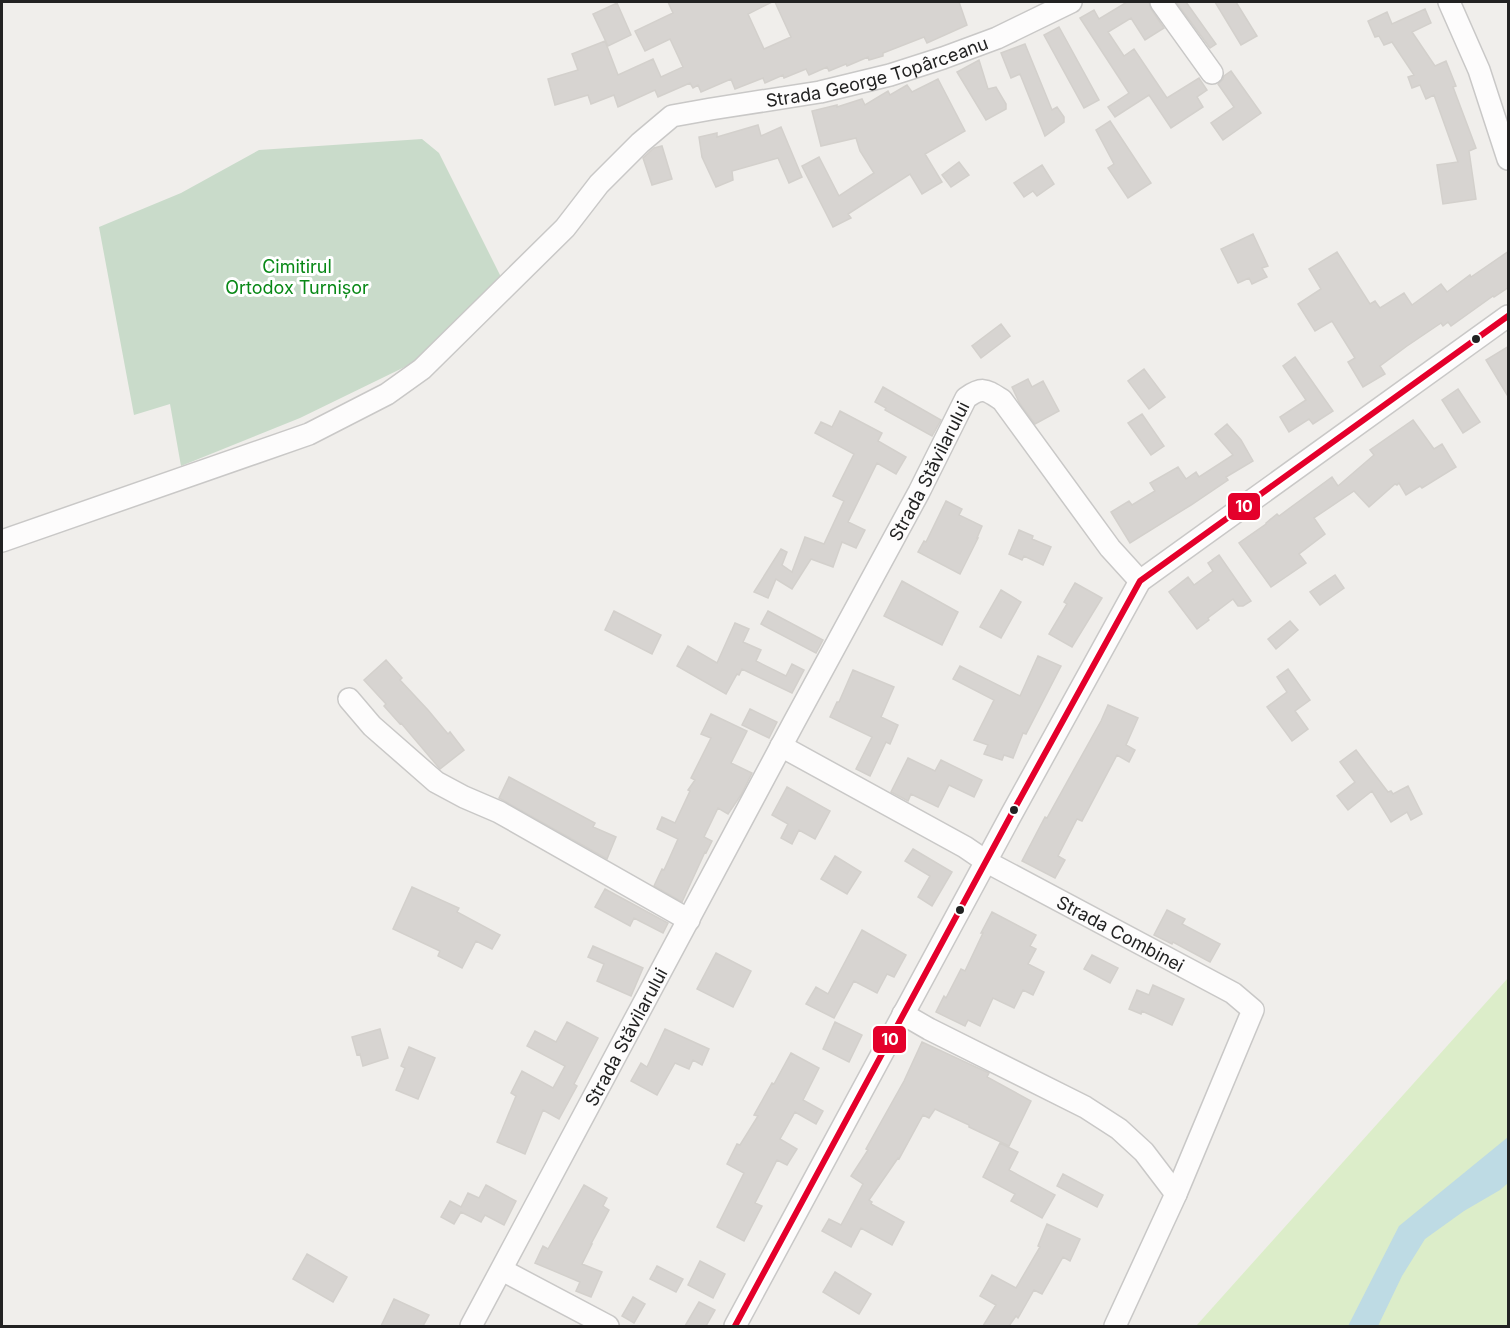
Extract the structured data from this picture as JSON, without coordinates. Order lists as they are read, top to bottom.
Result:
{
  "streets": {
    "street": ["Strada George Topârceanu", "Strada Stăvilarului", "Strada Combinei"]
  },
  "parks": ["Cimitirul Ortodox Turnișor"],
  "lines": ["transit line 10"]
}
